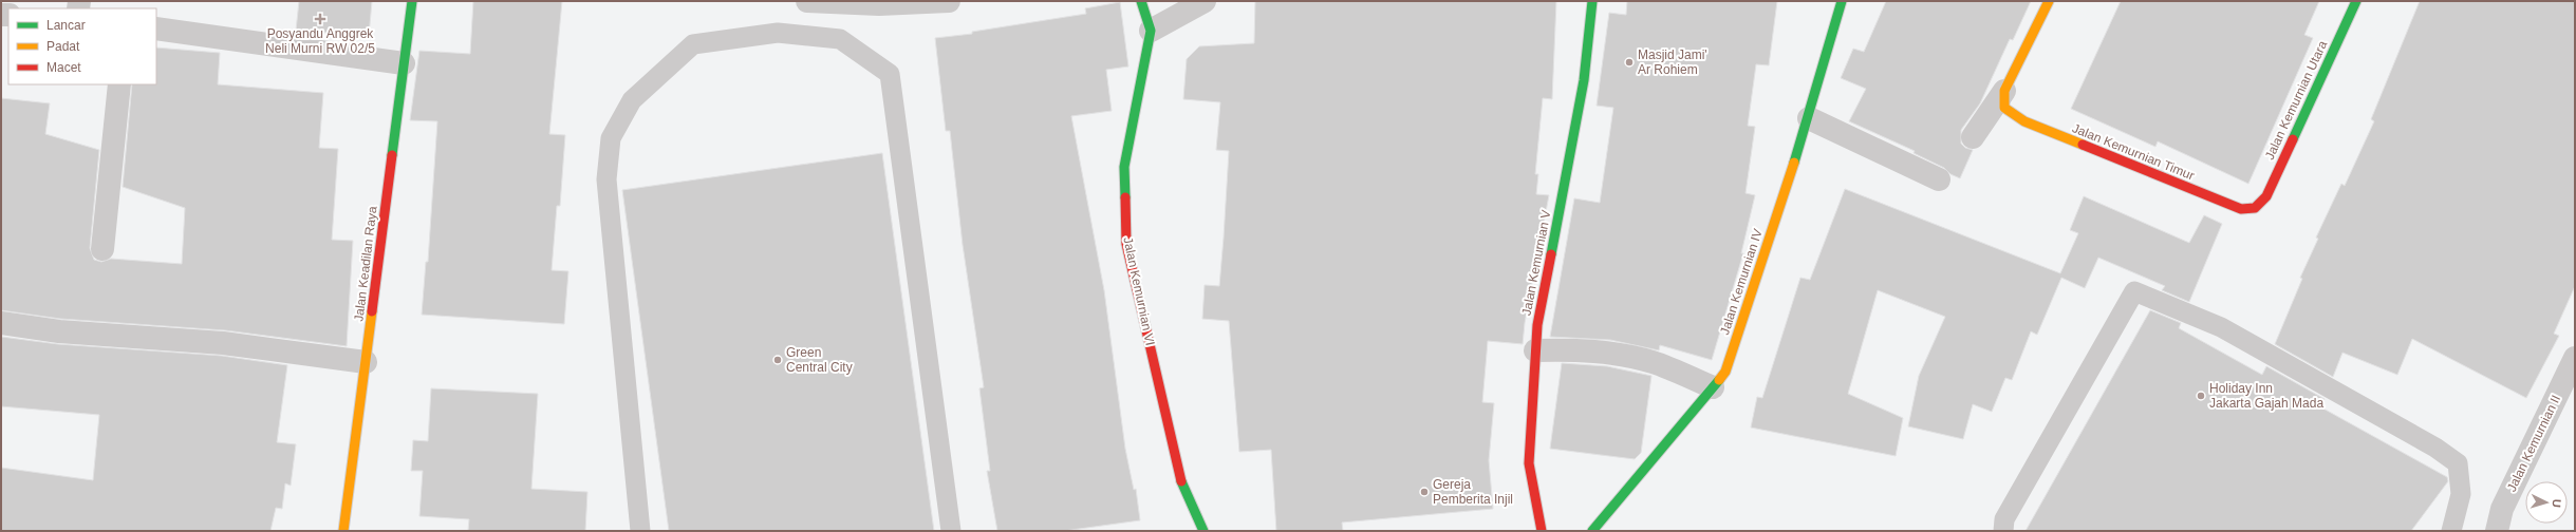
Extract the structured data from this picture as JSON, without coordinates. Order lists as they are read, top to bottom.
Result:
{
  "streets": {
    "street": [
      "Jalan Kemurnian Utara",
      "Jalan Kemurnian Timur",
      "Jalan Kemurnian V",
      "Jalan Keadilan Raya",
      "Jalan Kemurnian IV",
      "Jalan Kemurnian VI",
      "Jalan Kemurnian II"
    ]
  },
  "crossings": [
    ["Jalan Kemurnian Utara", "Jalan Kemurnian Timur"]
  ],
  "places": {
    "health": ["Posyandu Anggrek Neli Murni RW 02/5"],
    "other": [
      "Masjid Jami' Ar Rohiem",
      "Green Central City",
      "Holiday Inn Jakarta Gajah Mada",
      "Gereja Pemberita Injil"
    ]
  },
  "legend": ["Lancar", "Padat", "Macet"],
  "north": "right"
}
